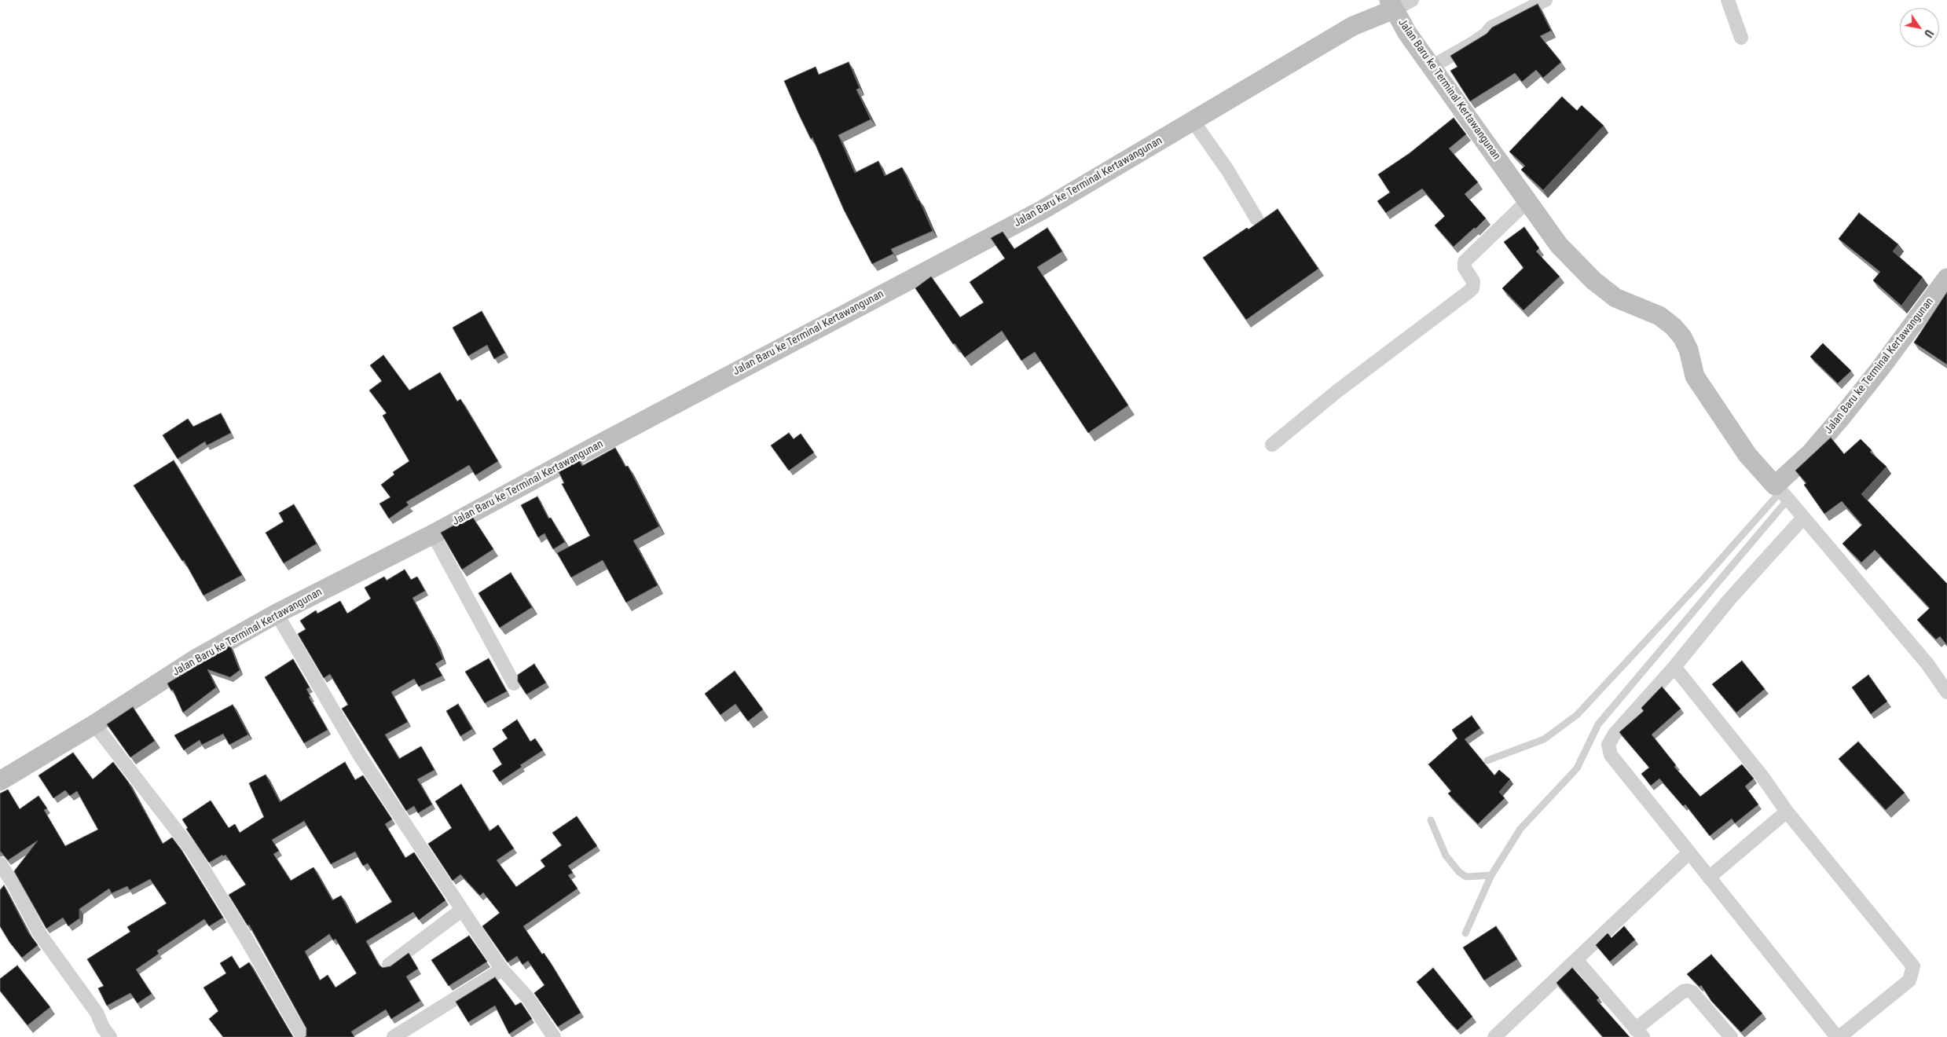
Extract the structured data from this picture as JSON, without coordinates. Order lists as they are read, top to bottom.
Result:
{
  "streets": {
    "main road": ["Jalan Baru ke Terminal Kertawangunan"]
  },
  "north": "bottom right"
}
